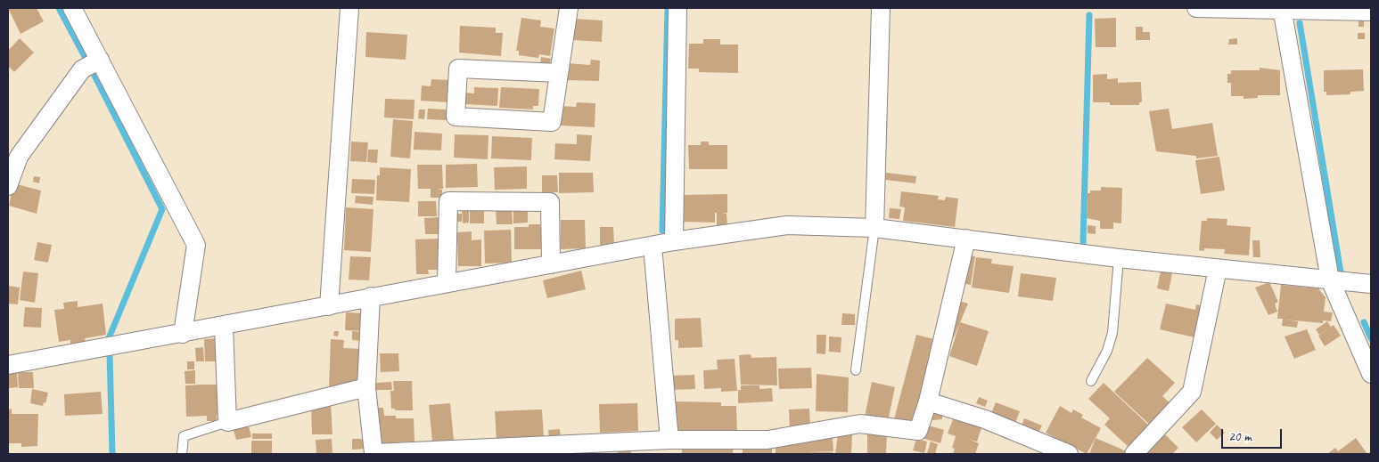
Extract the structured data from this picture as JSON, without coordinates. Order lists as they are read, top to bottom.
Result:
{
  "scale_bar": "20 m"
}
